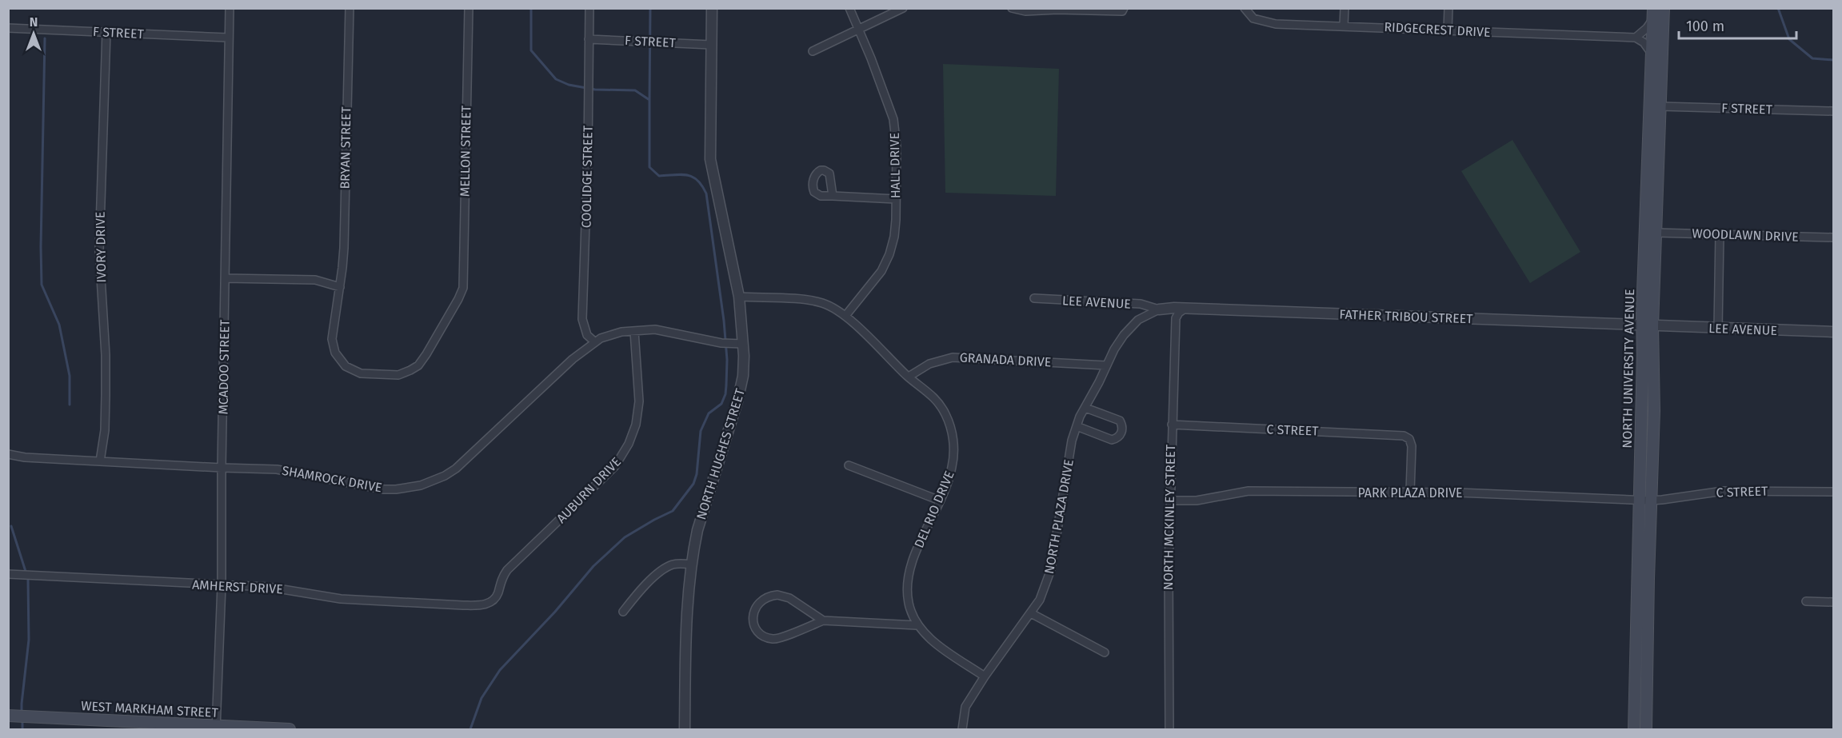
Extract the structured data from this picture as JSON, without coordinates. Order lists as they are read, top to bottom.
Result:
{
  "streets": {
    "main road": ["NORTH UNIVERSITY AVENUE", "WEST MARKHAM STREET"],
    "street": [
      "RIDGECREST DRIVE",
      "F STREET",
      "BRYAN STREET",
      "MELLON STREET",
      "HALL DRIVE",
      "COOLIDGE STREET",
      "WOODLAWN DRIVE",
      "IVORY DRIVE",
      "LEE AVENUE",
      "FATHER TRIBOU STREET",
      "GRANADA DRIVE",
      "MCADOO STREET",
      "C STREET",
      "NORTH HUGHES STREET",
      "SHAMROCK DRIVE",
      "AUBURN DRIVE",
      "PARK PLAZA DRIVE",
      "DEL RIO DRIVE",
      "NORTH PLAZA DRIVE",
      "NORTH MCKINLEY STREET",
      "AMHERST DRIVE"
    ]
  },
  "crossings": [
    ["F STREET", "COOLIDGE STREET"],
    ["F STREET", "IVORY DRIVE"],
    ["F STREET", "MCADOO STREET"],
    ["F STREET", "NORTH UNIVERSITY AVENUE"],
    ["F STREET", "NORTH HUGHES STREET"],
    ["BRYAN STREET", "MELLON STREET"],
    ["HALL DRIVE", "DEL RIO DRIVE"],
    ["COOLIDGE STREET", "SHAMROCK DRIVE"],
    ["WOODLAWN DRIVE", "NORTH UNIVERSITY AVENUE"],
    ["IVORY DRIVE", "SHAMROCK DRIVE"],
    ["LEE AVENUE", "FATHER TRIBOU STREET"],
    ["LEE AVENUE", "NORTH UNIVERSITY AVENUE"],
    ["LEE AVENUE", "NORTH PLAZA DRIVE"],
    ["FATHER TRIBOU STREET", "NORTH UNIVERSITY AVENUE"],
    ["FATHER TRIBOU STREET", "NORTH PLAZA DRIVE"],
    ["FATHER TRIBOU STREET", "NORTH MCKINLEY STREET"],
    ["GRANADA DRIVE", "DEL RIO DRIVE"],
    ["GRANADA DRIVE", "NORTH PLAZA DRIVE"],
    ["MCADOO STREET", "SHAMROCK DRIVE"],
    ["MCADOO STREET", "AMHERST DRIVE"],
    ["MCADOO STREET", "WEST MARKHAM STREET"],
    ["NORTH UNIVERSITY AVENUE", "C STREET"],
    ["NORTH UNIVERSITY AVENUE", "PARK PLAZA DRIVE"],
    ["C STREET", "PARK PLAZA DRIVE"],
    ["C STREET", "NORTH MCKINLEY STREET"],
    ["NORTH HUGHES STREET", "SHAMROCK DRIVE"],
    ["NORTH HUGHES STREET", "DEL RIO DRIVE"],
    ["SHAMROCK DRIVE", "AUBURN DRIVE"],
    ["AUBURN DRIVE", "AMHERST DRIVE"],
    ["PARK PLAZA DRIVE", "NORTH MCKINLEY STREET"],
    ["DEL RIO DRIVE", "NORTH PLAZA DRIVE"]
  ],
  "scale_bar": "100 m",
  "north": "top"
}
